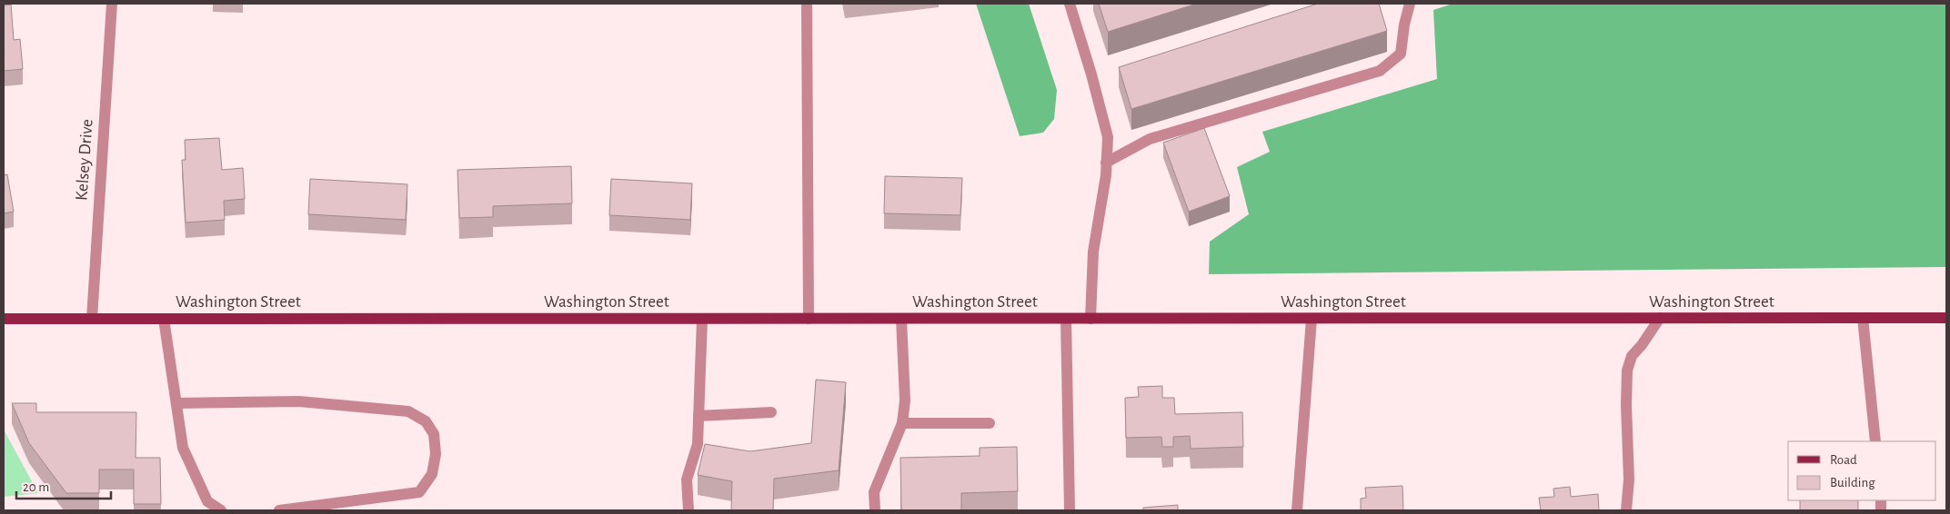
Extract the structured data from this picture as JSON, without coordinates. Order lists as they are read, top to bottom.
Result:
{
  "streets": {
    "main road": ["Washington Street"],
    "street": ["Kelsey Drive"]
  },
  "crossings": [
    ["Kelsey Drive", "Washington Street"]
  ],
  "legend": ["Road", "Building"],
  "scale_bar": "20 m"
}
